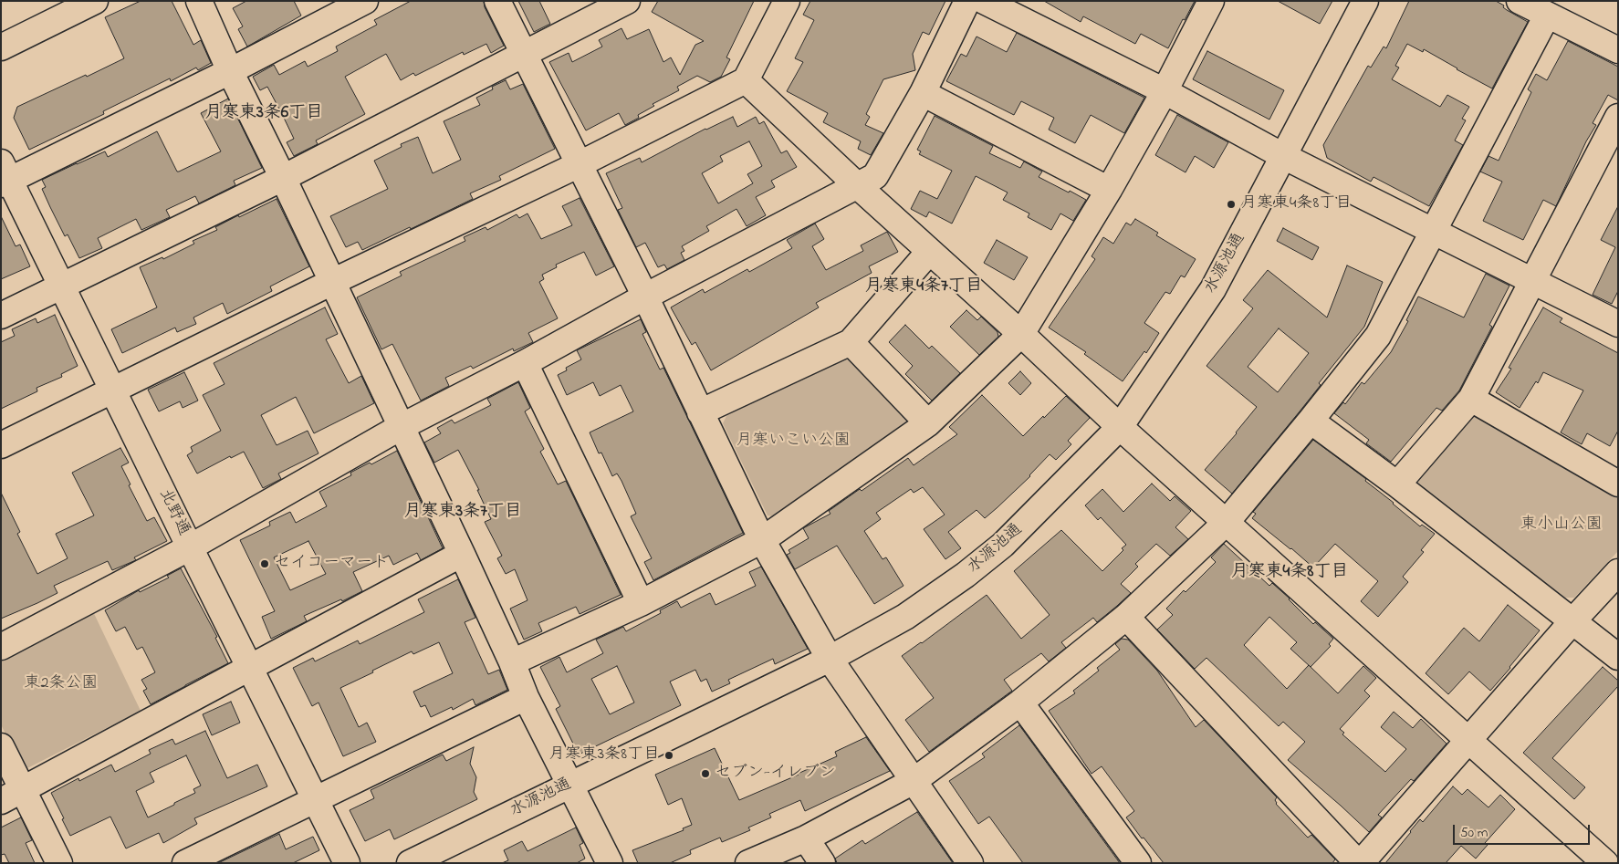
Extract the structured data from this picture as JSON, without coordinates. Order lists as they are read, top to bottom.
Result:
{
  "streets": {
    "street": ["水源池通", "北野通"]
  },
  "districts": [
    "月寒東3条6丁目",
    "月寒東4条7丁目",
    "月寒東3条7丁目",
    "月寒東4条8丁目"
  ],
  "parks": ["月寒いこい公園", "東小山公園", "東2条公園"],
  "places": [
    "月寒東4条8丁目",
    "セイコーマート",
    "月寒東3条8丁目",
    "セブン-イレブン"
  ],
  "scale_bar": "50 m"
}
